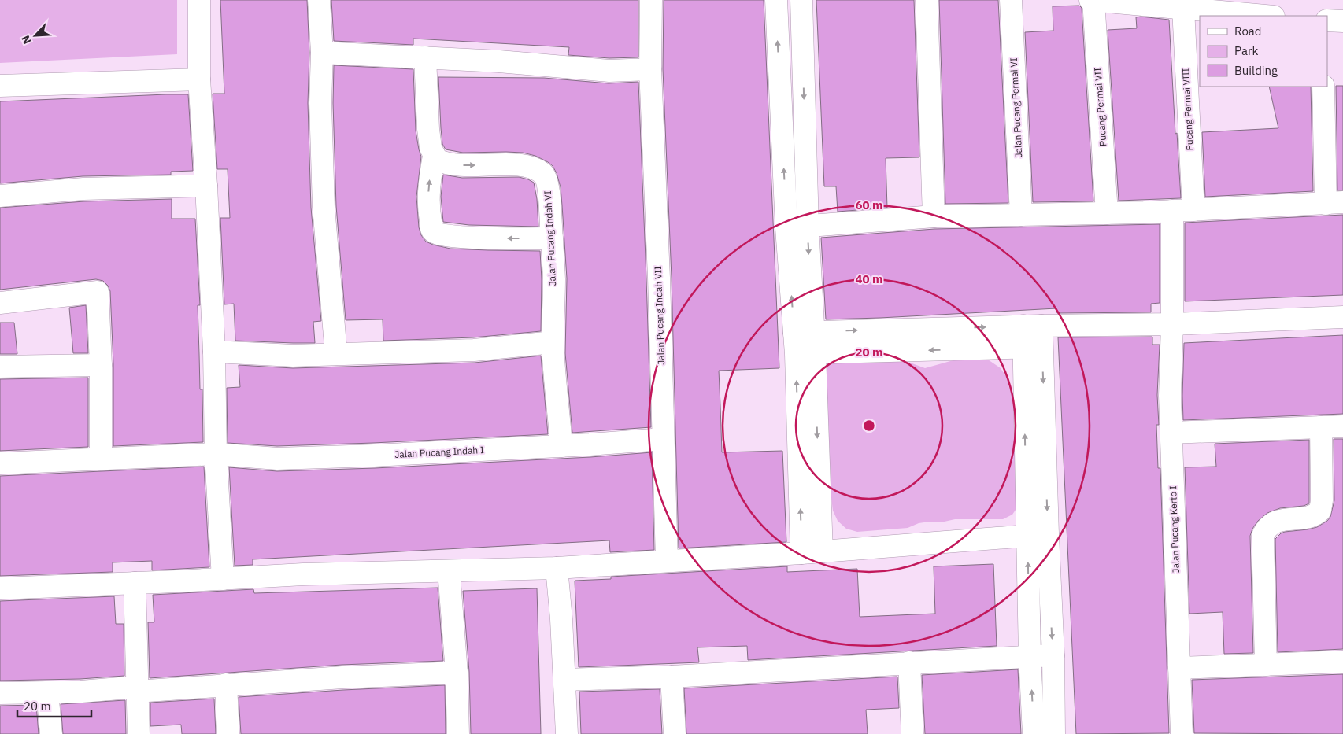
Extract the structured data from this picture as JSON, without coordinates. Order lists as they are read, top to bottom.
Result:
{
  "streets": {
    "street": [
      "Pucang Permai VII",
      "Jalan Pucang Permai VI",
      "Pucang Permai VIII",
      "Jalan Pucang Indah VI",
      "Jalan Pucang Indah VII",
      "Jalan Pucang Indah I",
      "Jalan Pucang Kerto I"
    ]
  },
  "crossings": [
    ["Jalan Pucang Indah VI", "Jalan Pucang Indah I"],
    ["Jalan Pucang Indah VII", "Jalan Pucang Indah I"]
  ],
  "one_way": ["Jalan Pucang Indah VI"],
  "legend": ["Road", "Park", "Building"],
  "scale_bar": "20 m",
  "north": "bottom left",
  "rings": ["60 m", "40 m", "20 m"]
}
